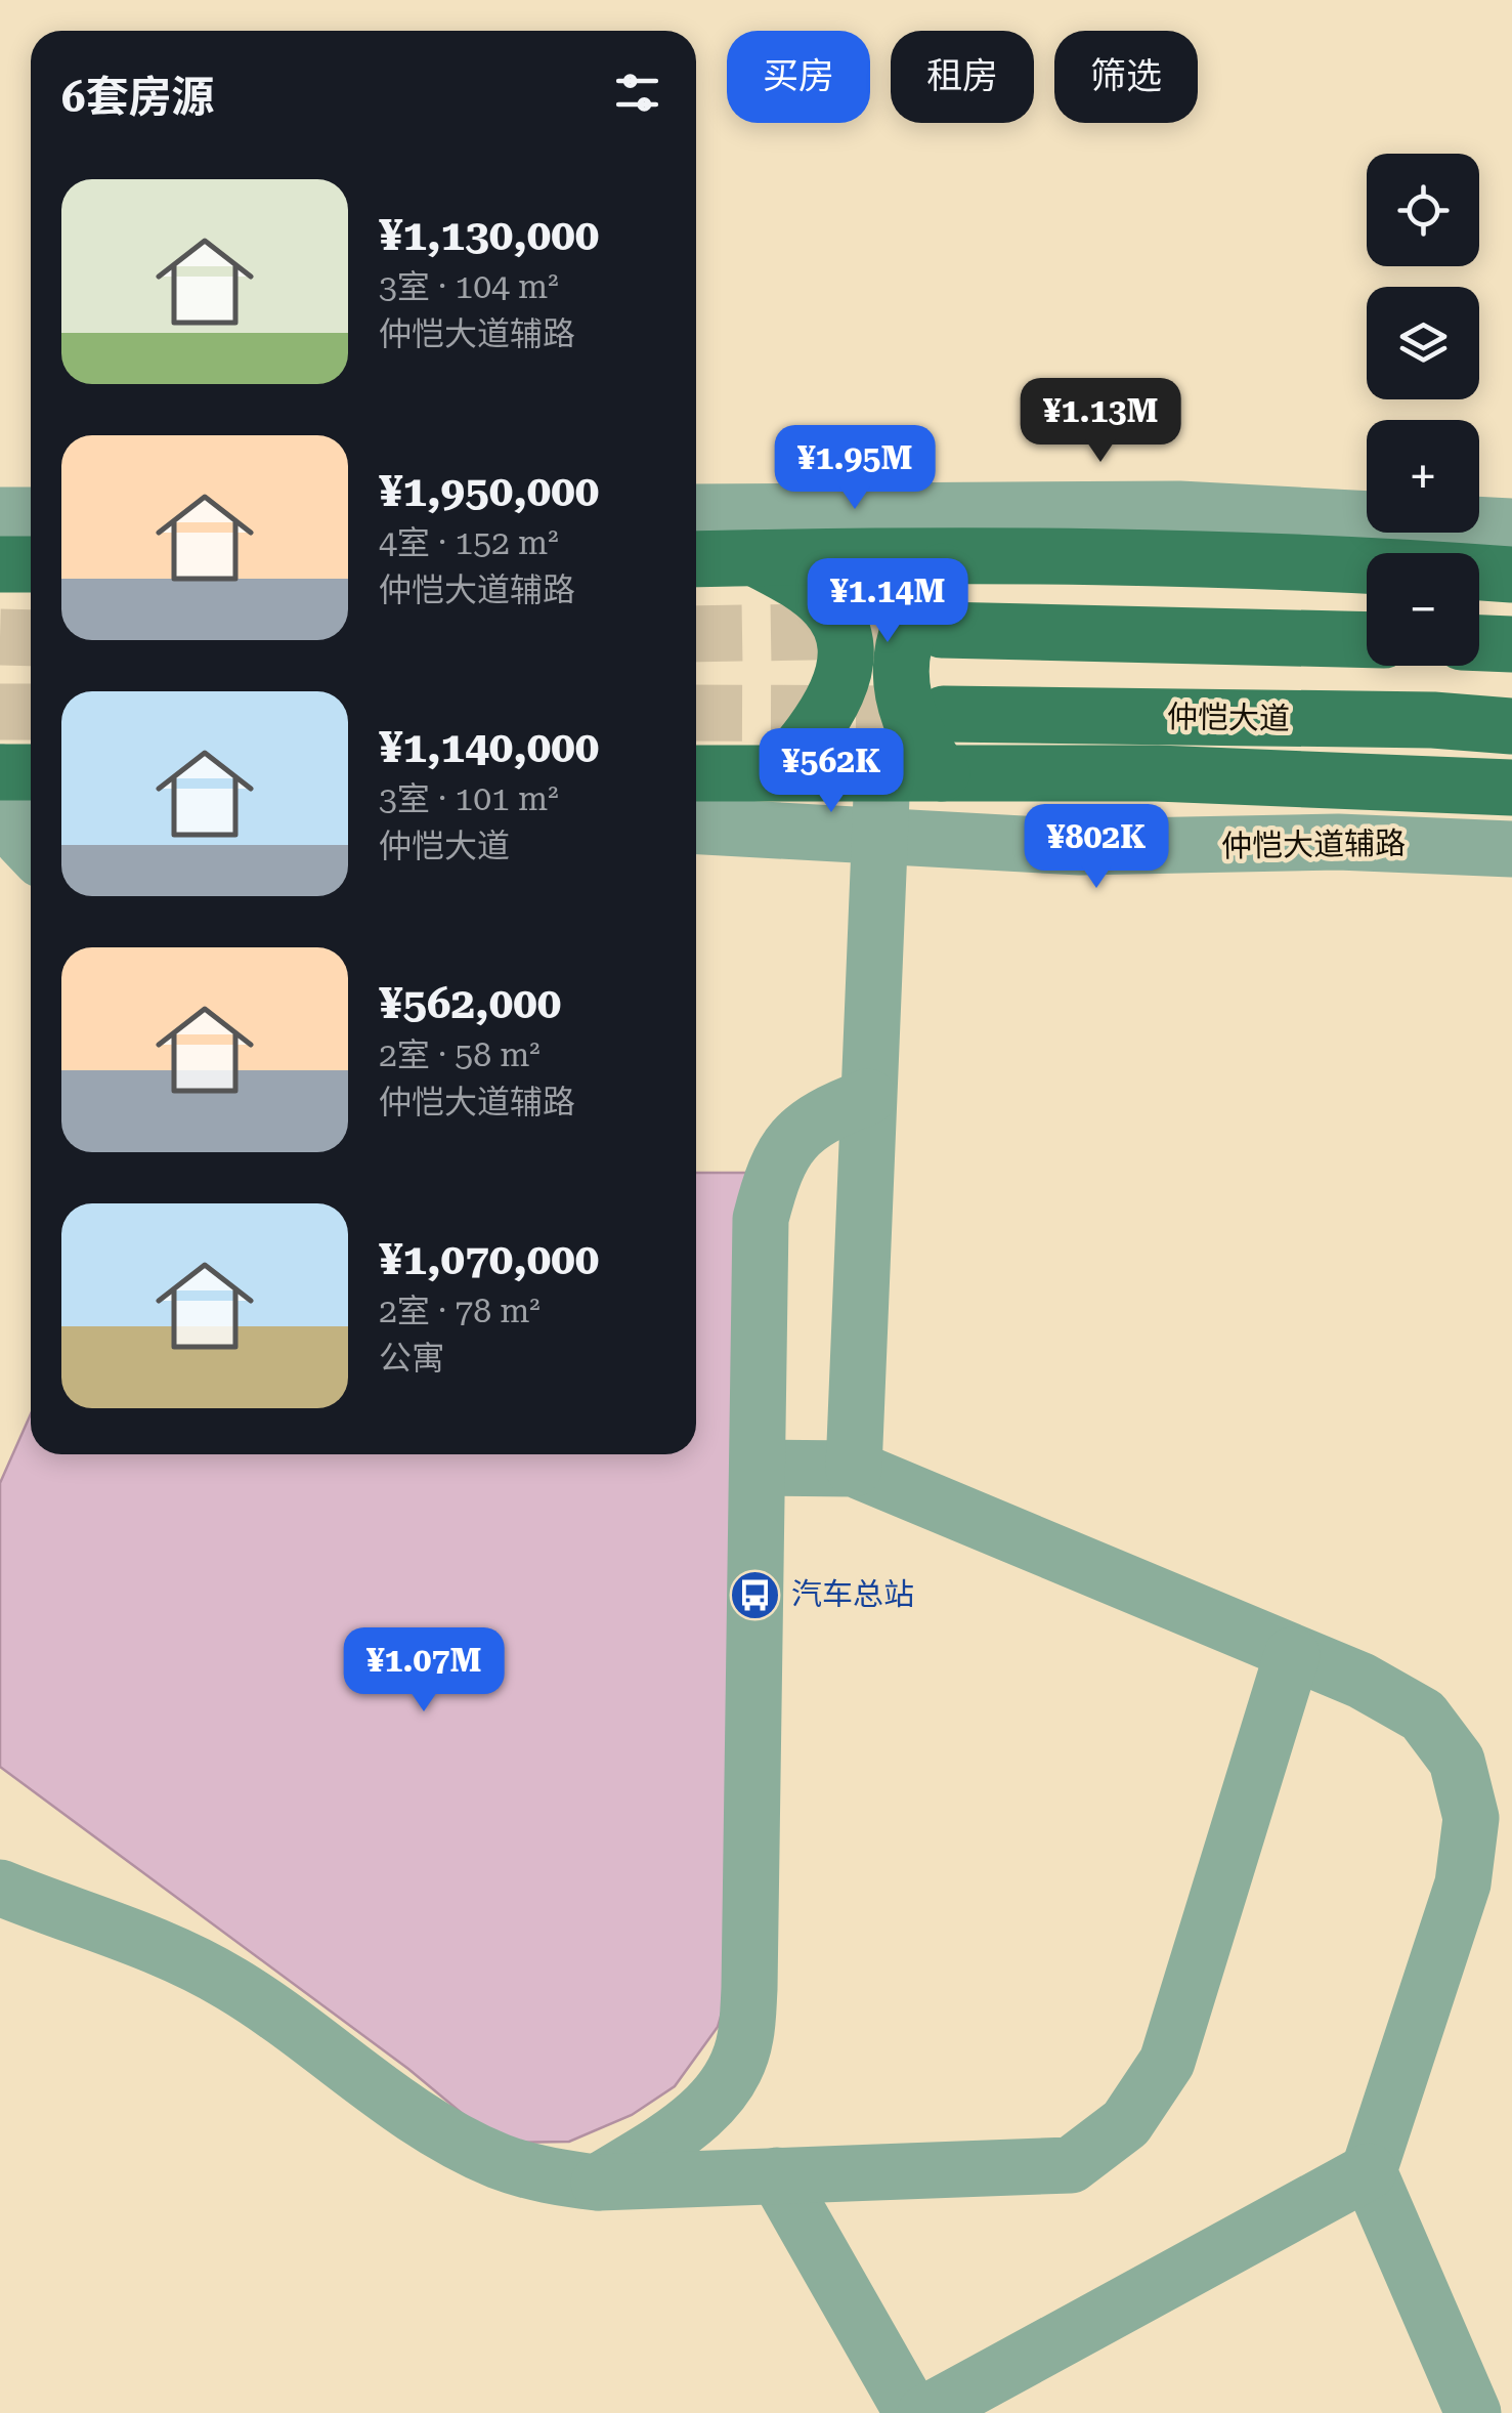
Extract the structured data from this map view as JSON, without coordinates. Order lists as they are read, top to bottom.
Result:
{
  "streets": {
    "main road": ["仲恺大道", "仲恺大道辅路"]
  },
  "places": {
    "bus stop": ["汽车总站"]
  },
  "page": {
    "chip": ["买房", "租房", "筛选"],
    "heading": "6套房源",
    "map_buttons": ["+", "−"],
    "list": [
      {
        "name": "¥1,130,000",
        "note": "3室 · 104 m² · 仲恺大道辅路"
      },
      {
        "name": "¥1,950,000",
        "note": "4室 · 152 m² · 仲恺大道辅路"
      },
      {
        "name": "¥1,140,000",
        "note": "3室 · 101 m² · 仲恺大道"
      },
      {
        "name": "¥562,000",
        "note": "2室 · 58 m² · 仲恺大道辅路"
      },
      {
        "name": "¥1,070,000",
        "note": "2室 · 78 m² · 公寓"
      }
    ],
    "price": [
      "¥1.13M",
      "¥1.95M",
      "¥1.14M",
      "¥562K",
      "¥802K",
      "¥1.07M"
    ]
  }
}
